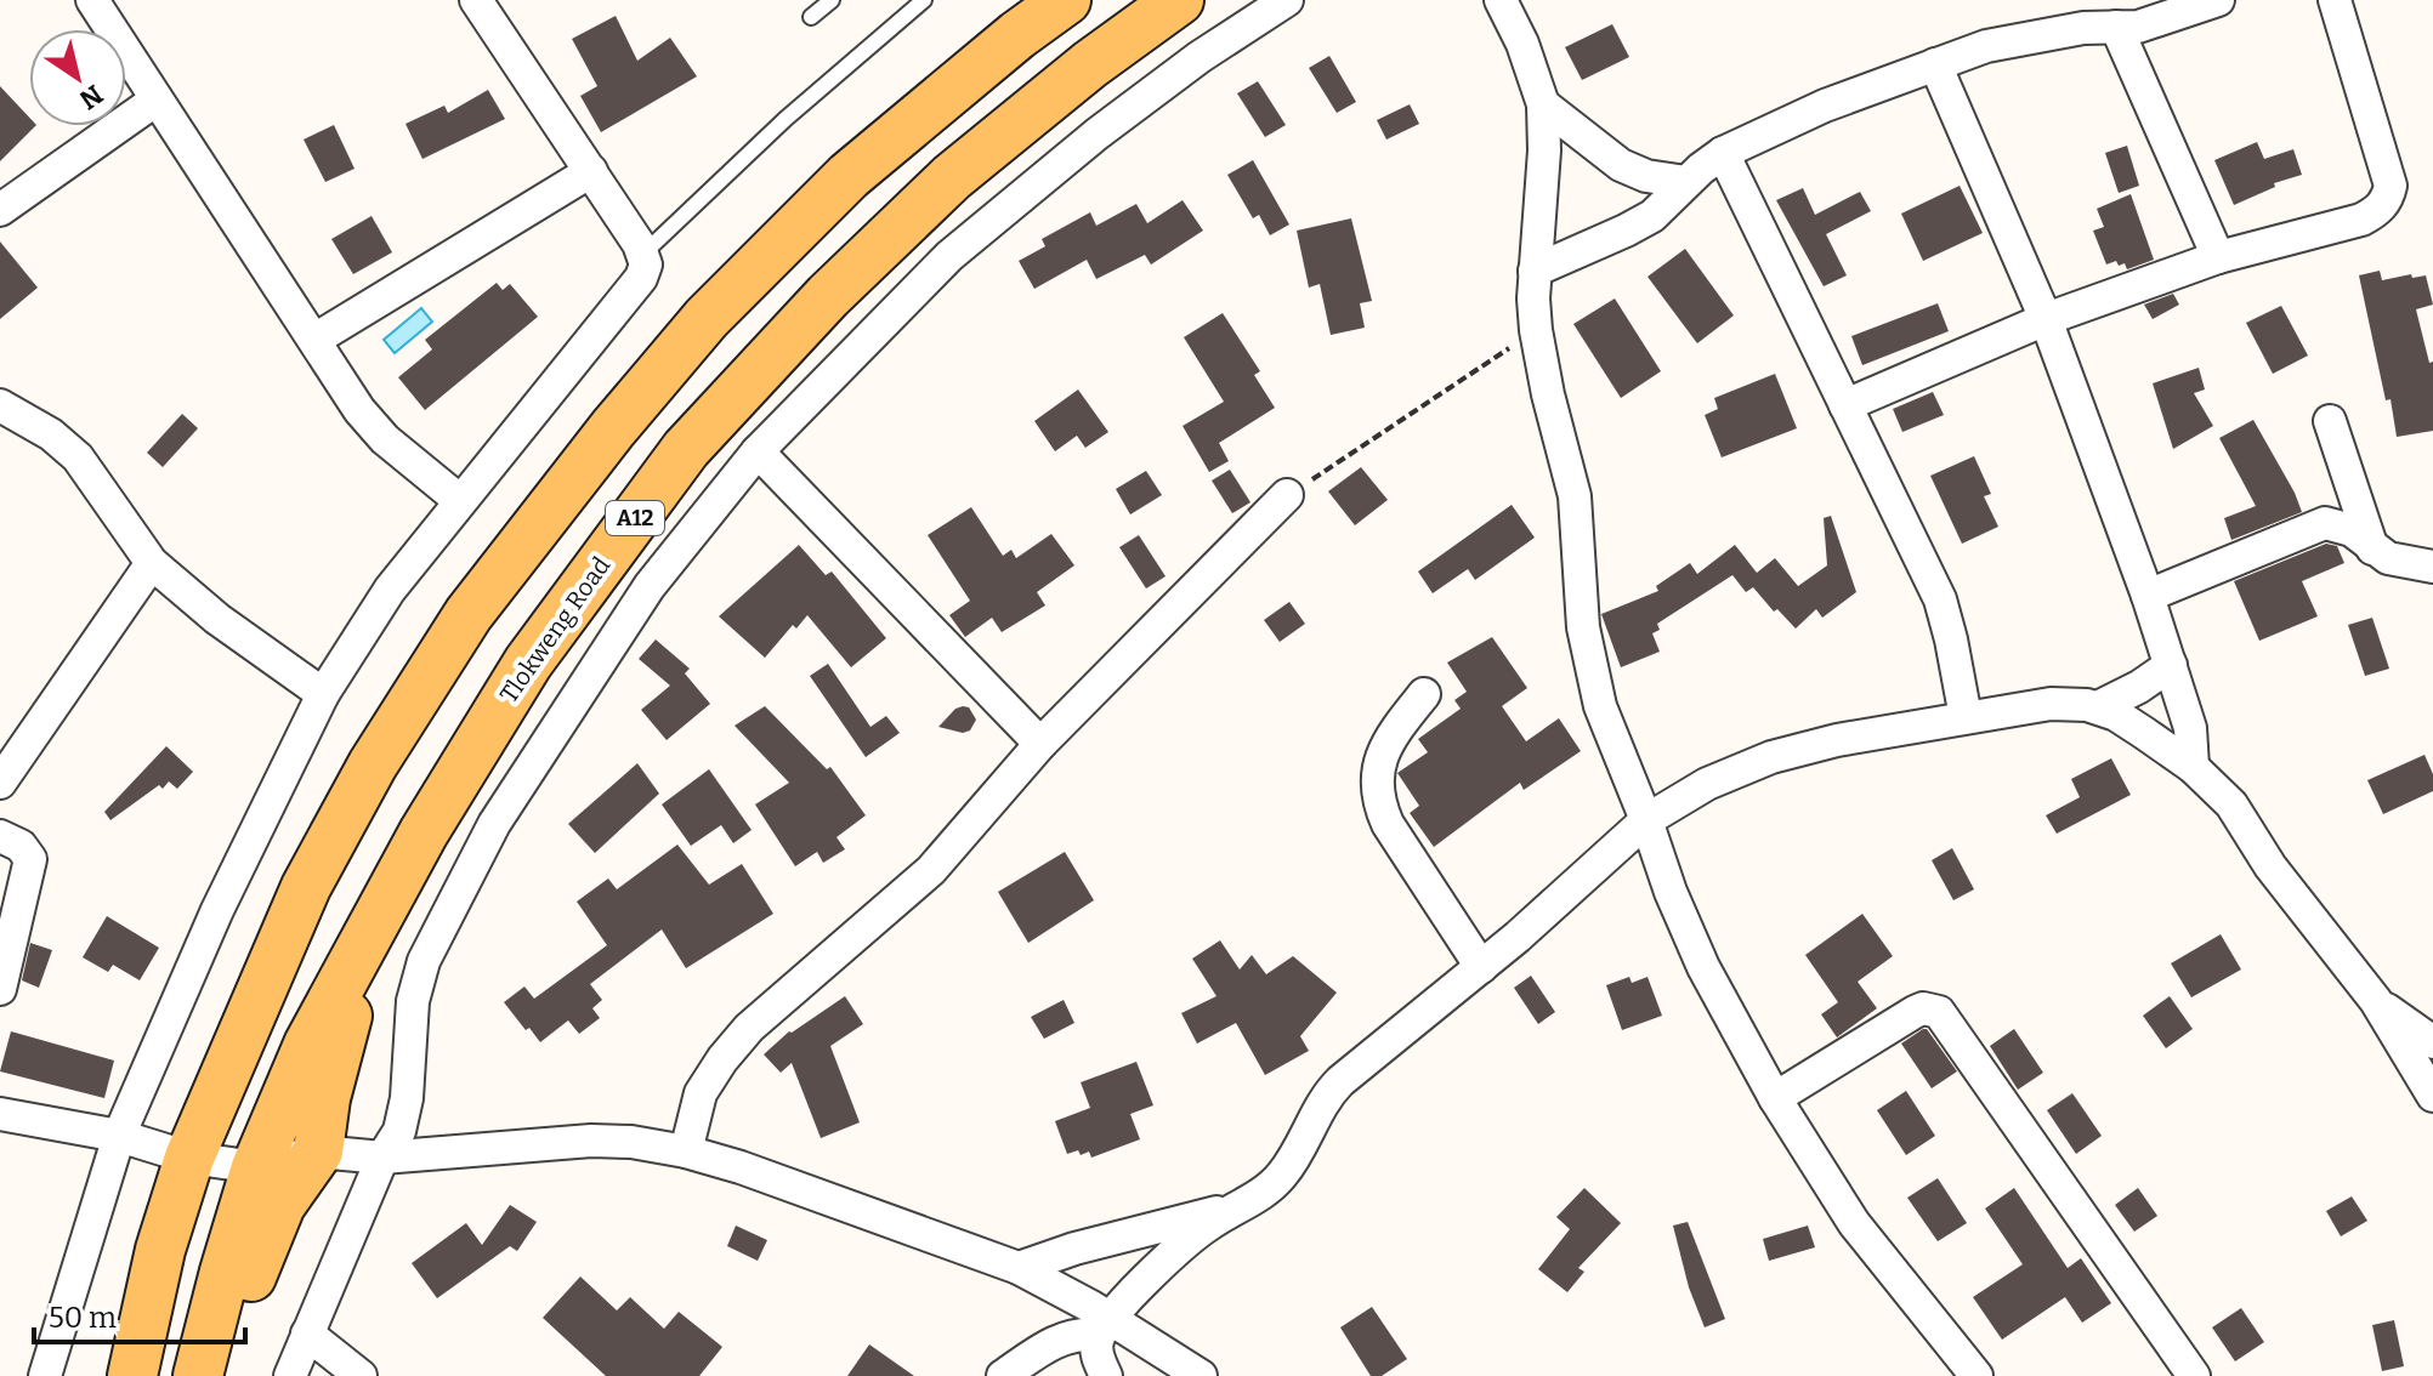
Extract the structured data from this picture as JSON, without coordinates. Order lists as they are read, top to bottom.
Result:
{
  "streets": {
    "main road": ["A12", "Tlokweng Road"]
  },
  "scale_bar": "50 m",
  "north": "bottom right"
}
